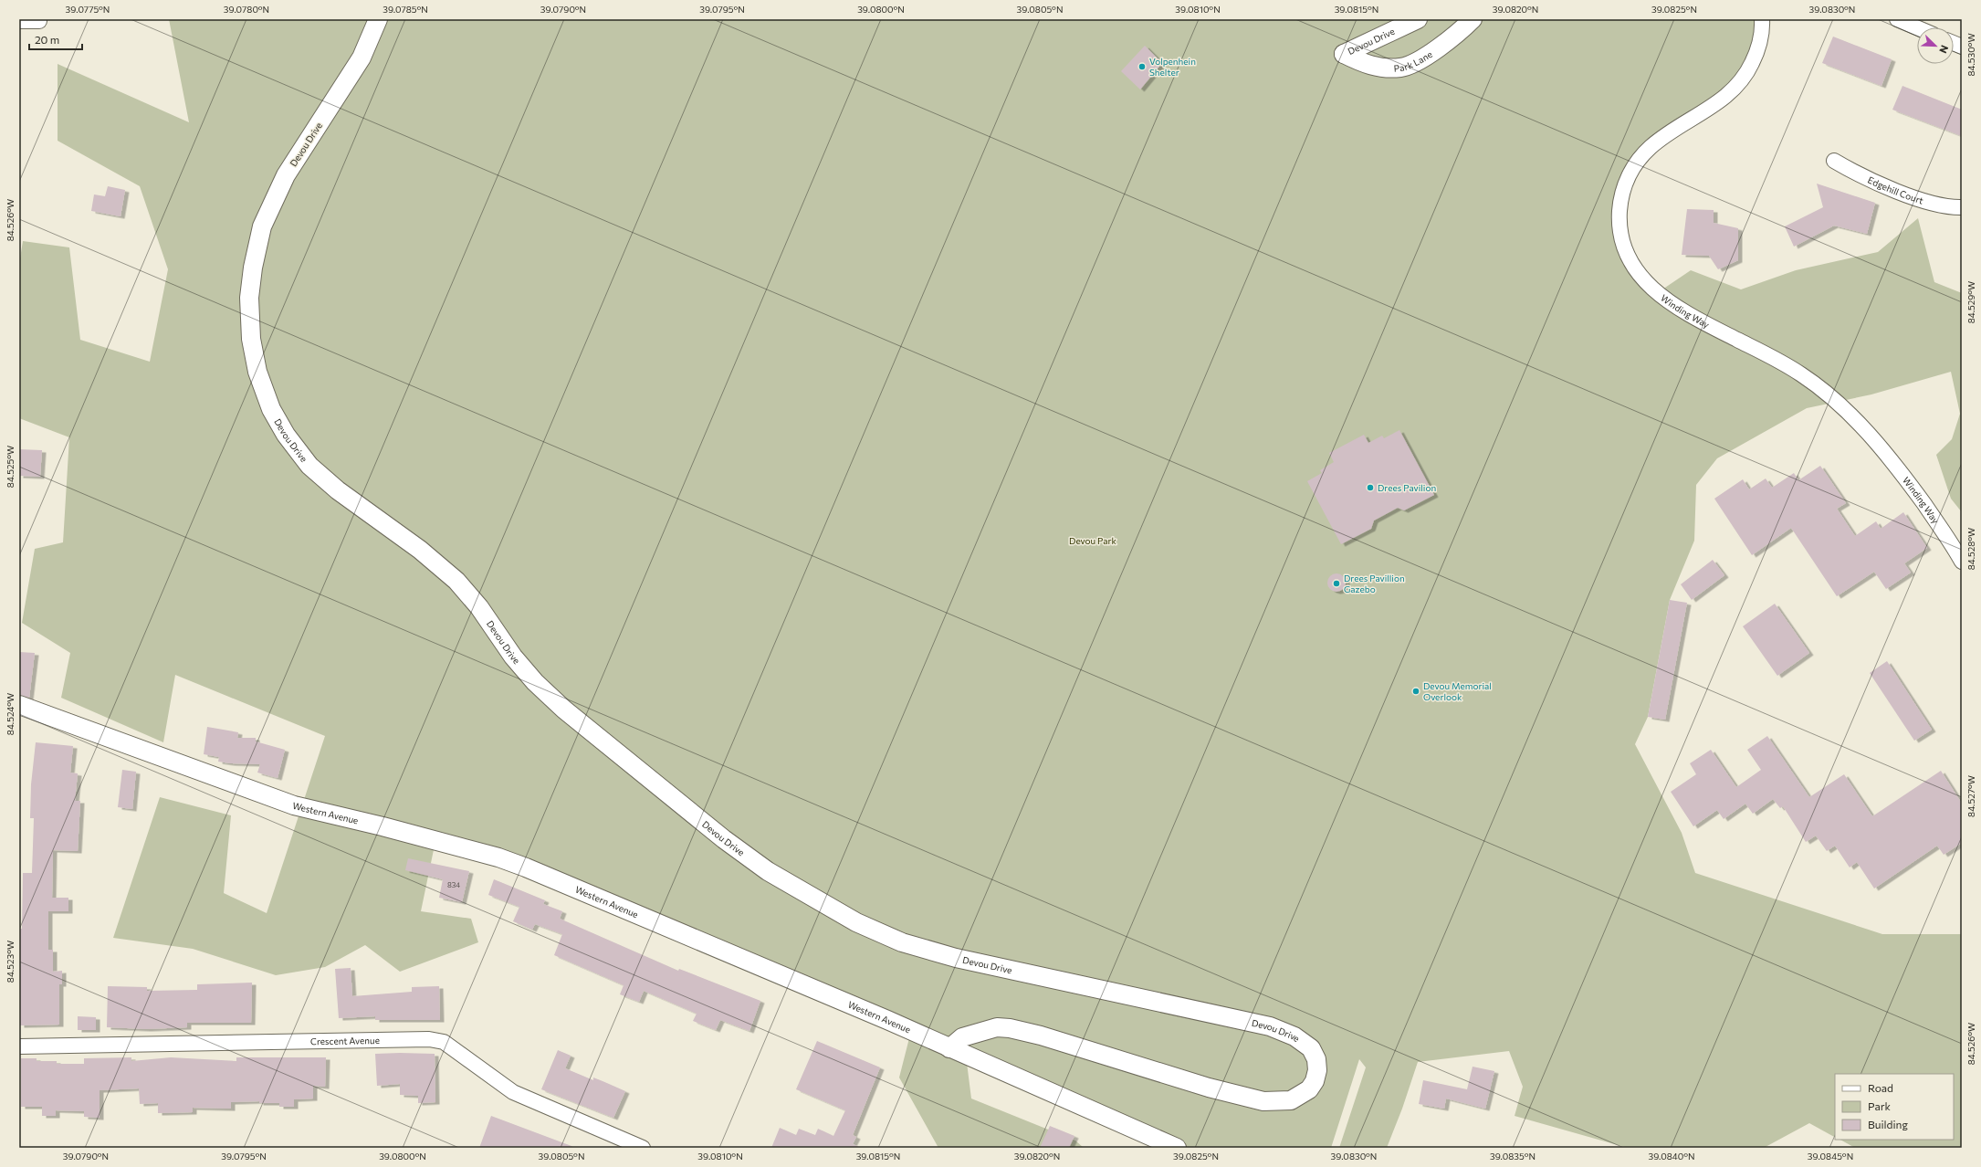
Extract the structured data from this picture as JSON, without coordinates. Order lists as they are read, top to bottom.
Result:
{
  "streets": {
    "street": [
      "Devou Drive",
      "Park Lane",
      "Edgehill Court",
      "Winding Way",
      "Western Avenue",
      "Crescent Avenue"
    ]
  },
  "crossings": [
    ["Devou Drive", "Park Lane"],
    ["Devou Drive", "Western Avenue"]
  ],
  "parks": ["Devou Park"],
  "places": [
    "Volpenhein Shelter",
    "Drees Pavilion",
    "Drees Pavillion Gazebo",
    "Devou Memorial Overlook"
  ],
  "house_numbers": ["834"],
  "legend": ["Road", "Park", "Building"],
  "scale_bar": "20 m",
  "north": "bottom right",
  "coordinates": [
    "39.0775°N",
    "39.0780°N",
    "39.0785°N",
    "39.0790°N",
    "39.0795°N",
    "39.0800°N",
    "39.0805°N",
    "39.0810°N",
    "39.0815°N",
    "39.0820°N",
    "39.0825°N",
    "39.0830°N",
    "84.530°W",
    "84.526°W",
    "84.529°W",
    "84.525°W",
    "84.528°W",
    "84.524°W",
    "84.527°W",
    "84.523°W",
    "39.0835°N",
    "39.0840°N",
    "39.0845°N"
  ]
}
